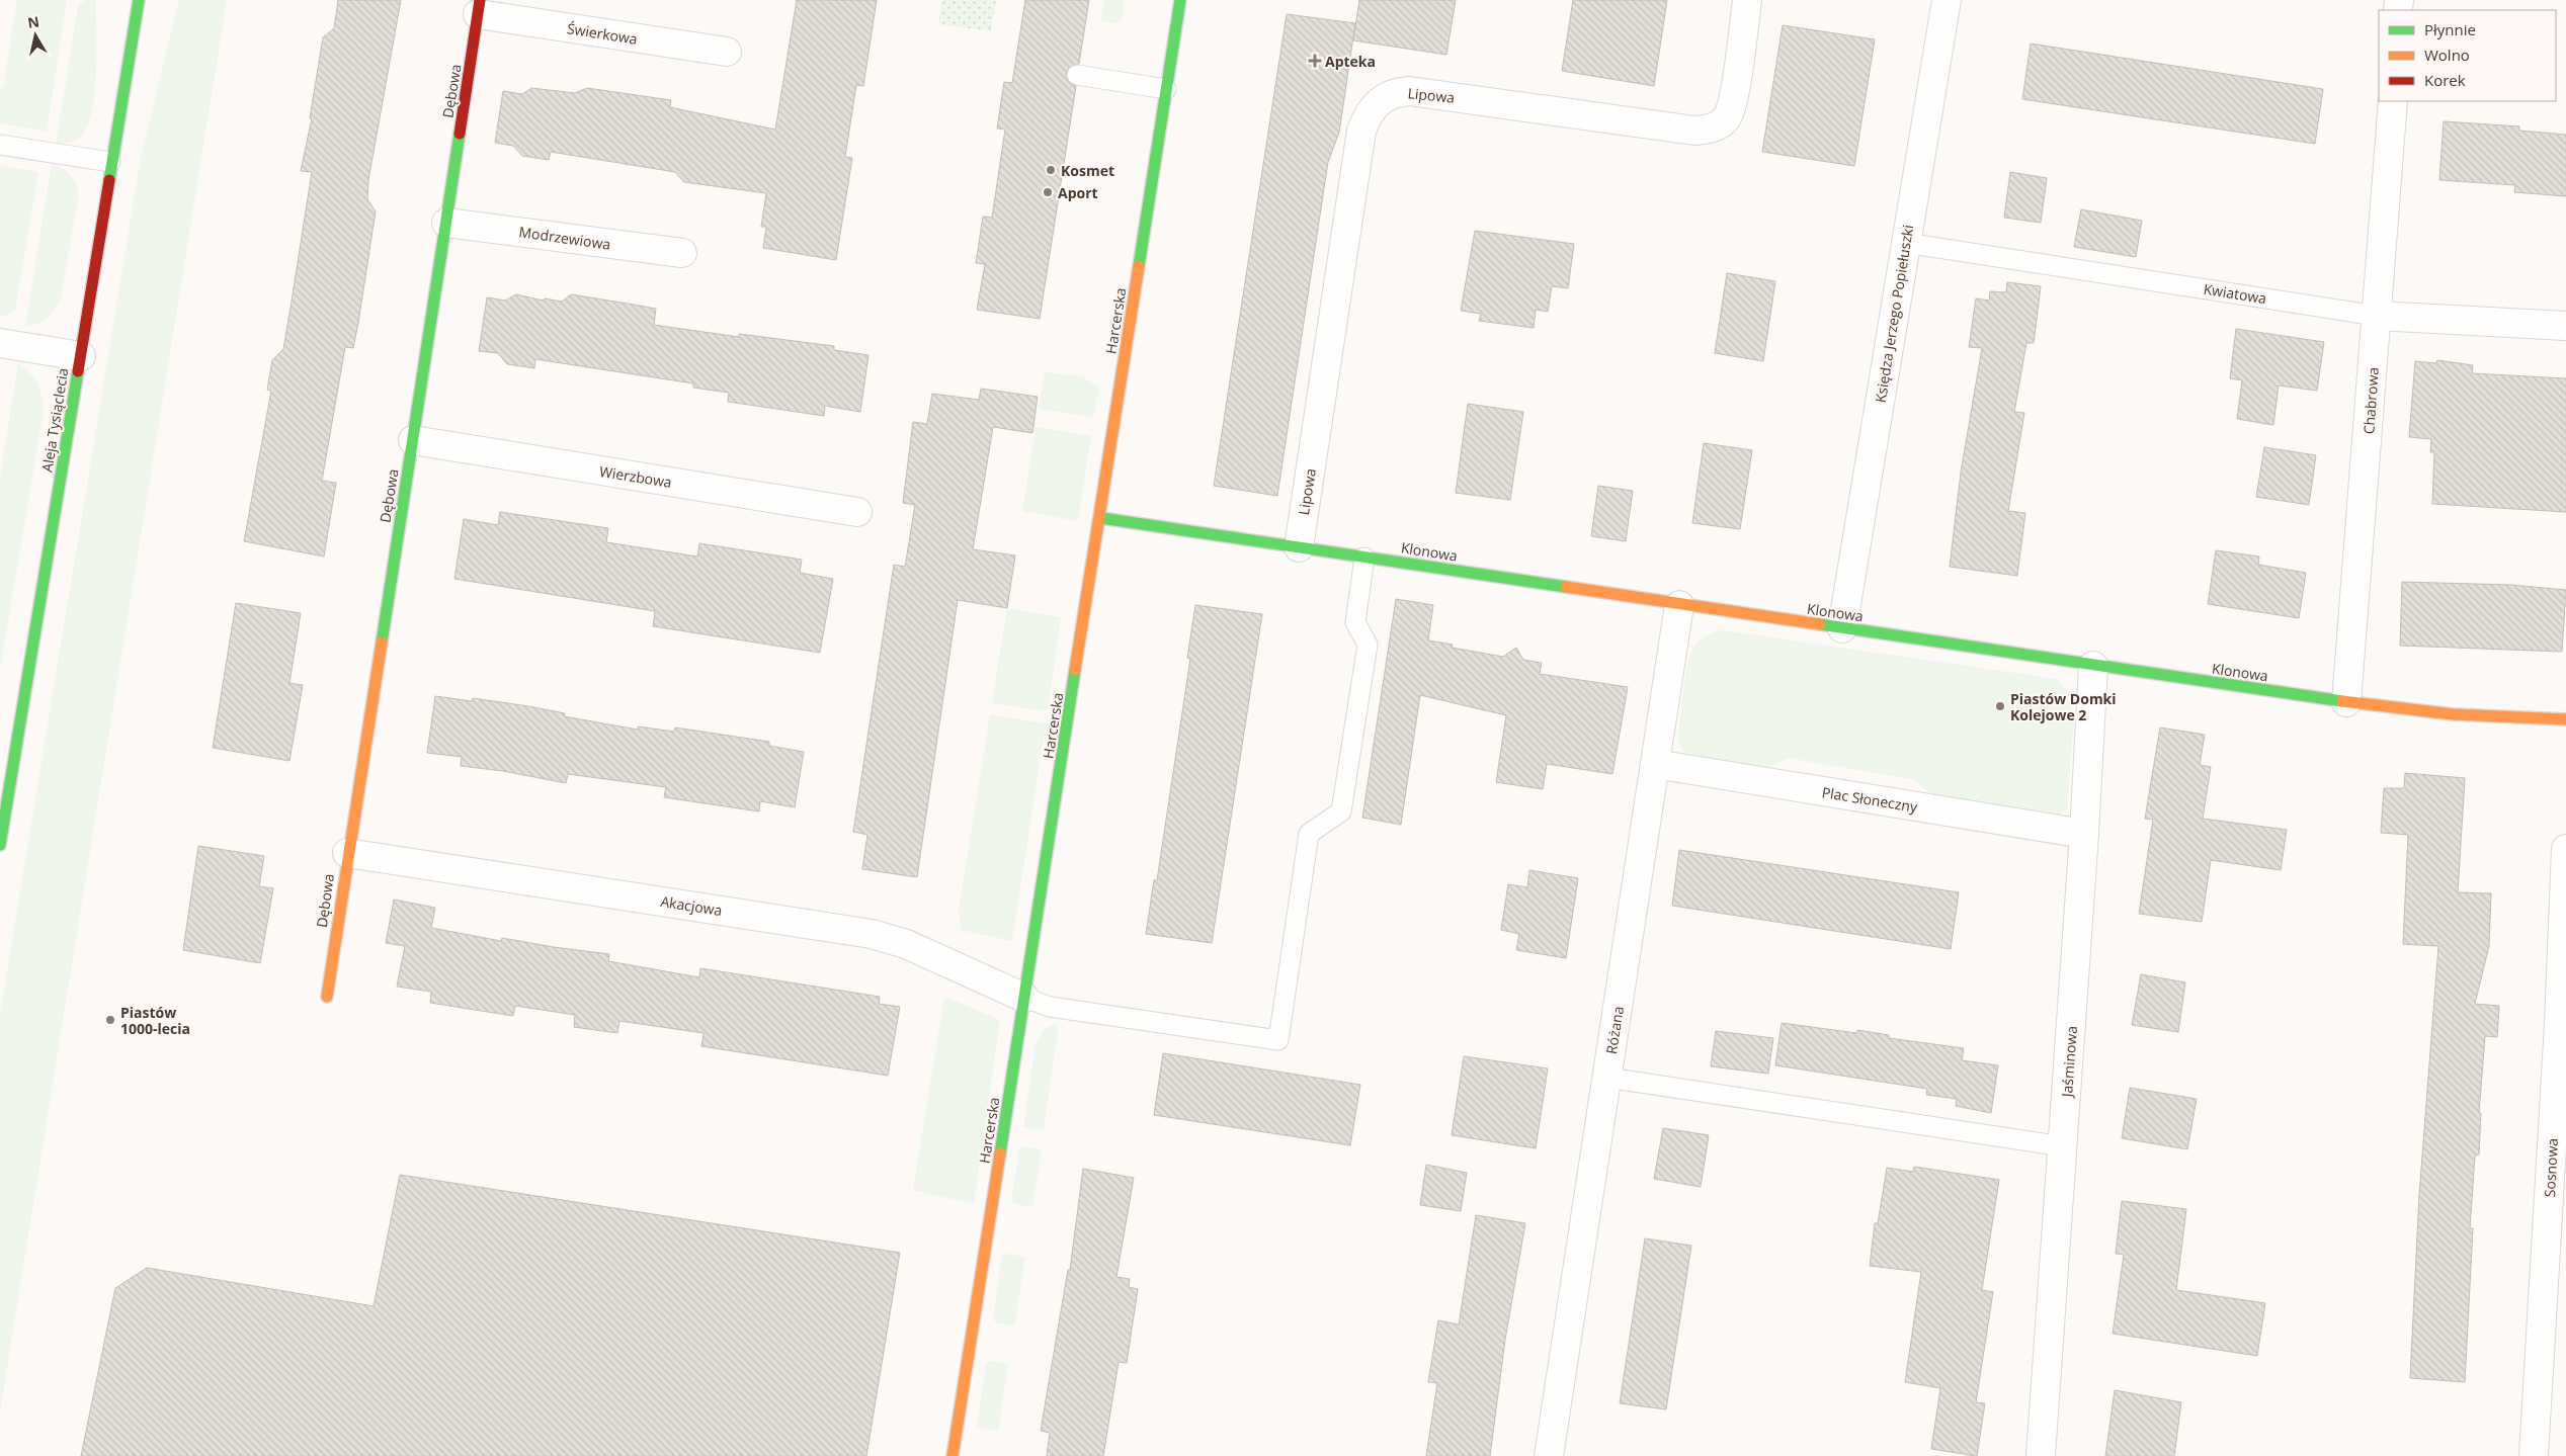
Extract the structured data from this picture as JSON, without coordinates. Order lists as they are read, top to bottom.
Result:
{
  "streets": {
    "street": [
      "Świerkowa",
      "Dębowa",
      "Lipowa",
      "Modrzewiowa",
      "Kwiatowa",
      "Księdza Jerzego Popiełuszki",
      "Harcerska",
      "Chabrowa",
      "Aleja Tysiąclecia",
      "Wierzbowa",
      "Klonowa",
      "Plac Słoneczny",
      "Akacjowa",
      "Różana",
      "Jaśminowa",
      "Sosnowa"
    ]
  },
  "crossings": [
    ["Świerkowa", "Dębowa"],
    ["Dębowa", "Modrzewiowa"],
    ["Dębowa", "Wierzbowa"],
    ["Dębowa", "Akacjowa"],
    ["Lipowa", "Klonowa"],
    ["Kwiatowa", "Księdza Jerzego Popiełuszki"],
    ["Kwiatowa", "Chabrowa"],
    ["Księdza Jerzego Popiełuszki", "Klonowa"],
    ["Harcerska", "Klonowa"],
    ["Harcerska", "Akacjowa"],
    ["Chabrowa", "Klonowa"],
    ["Klonowa", "Różana"],
    ["Klonowa", "Jaśminowa"],
    ["Plac Słoneczny", "Różana"],
    ["Plac Słoneczny", "Jaśminowa"]
  ],
  "places": {
    "health": ["Apteka"],
    "other": [
      "Kosmet",
      "Aport",
      "Piastów Domki Kolejowe 2",
      "Piastów 1000-lecia"
    ]
  },
  "legend": ["Płynnie", "Wolno", "Korek"],
  "north": "top"
}
